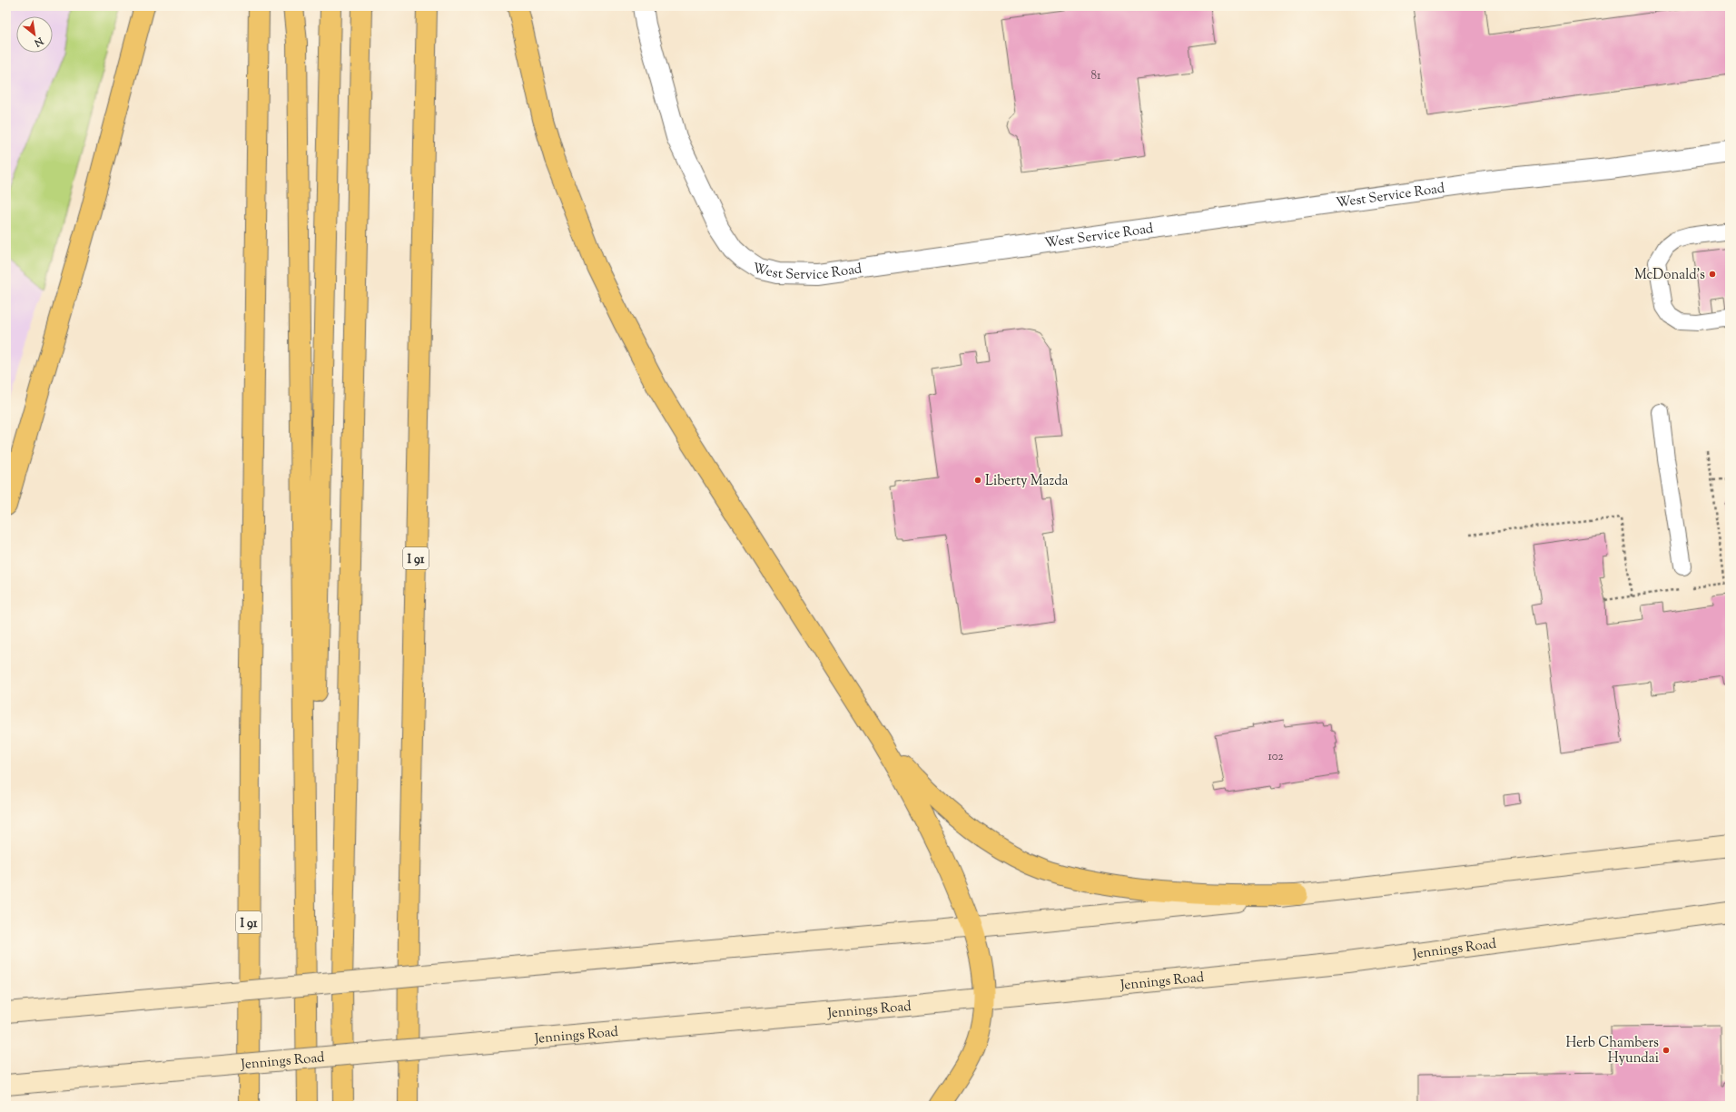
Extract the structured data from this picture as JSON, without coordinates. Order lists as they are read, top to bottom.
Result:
{
  "streets": {
    "highway": ["I 91"],
    "main road": ["Jennings Road"],
    "street": ["West Service Road"]
  },
  "places": ["McDonald's", "Liberty Mazda", "Herb Chambers Hyundai"],
  "house_numbers": ["81", "102"],
  "north": "bottom right"
}
